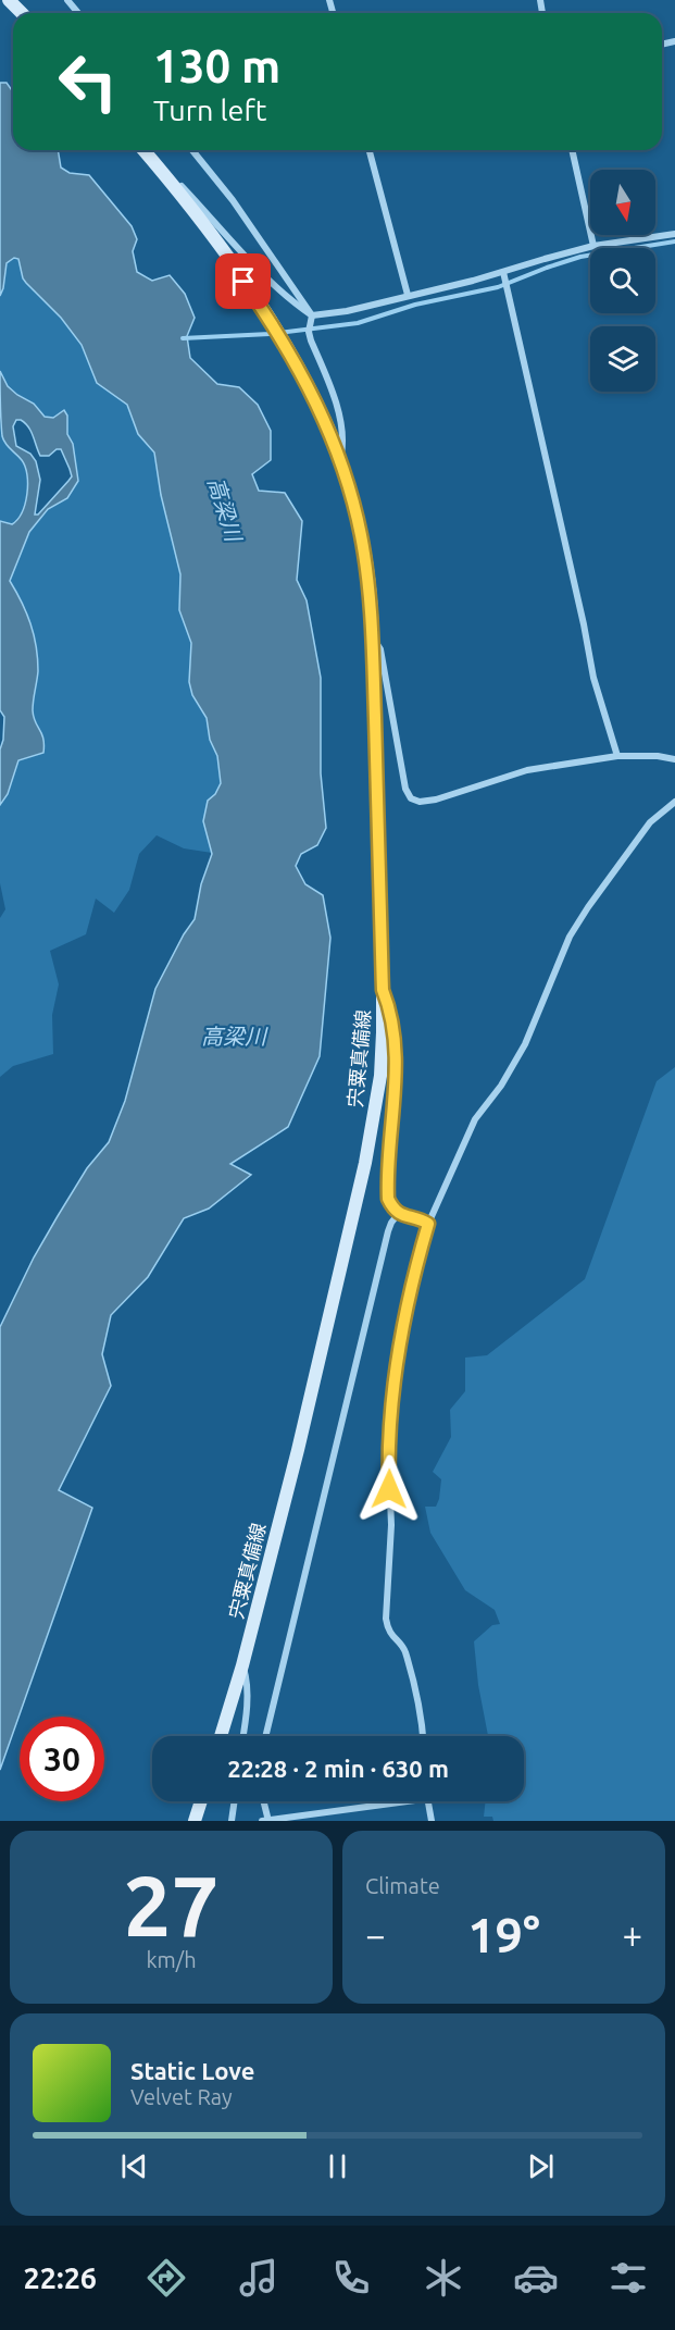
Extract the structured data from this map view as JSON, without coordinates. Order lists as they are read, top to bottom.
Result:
{
  "streets": {
    "main road": ["宍粟真備線"]
  },
  "water": ["高梁川"],
  "north": "bottom",
  "page": {
    "turn": ["130 m", "Turn left"],
    "limit": "30",
    "trip": "22:28 · 2 min · 630 m",
    "tile": [
      ["27", "km/h"],
      "Climate"
    ],
    "heat": ["−", "19°", "+"],
    "song": ["Static Love", "Velvet Ray"],
    "tabs": "22:26"
  }
}
